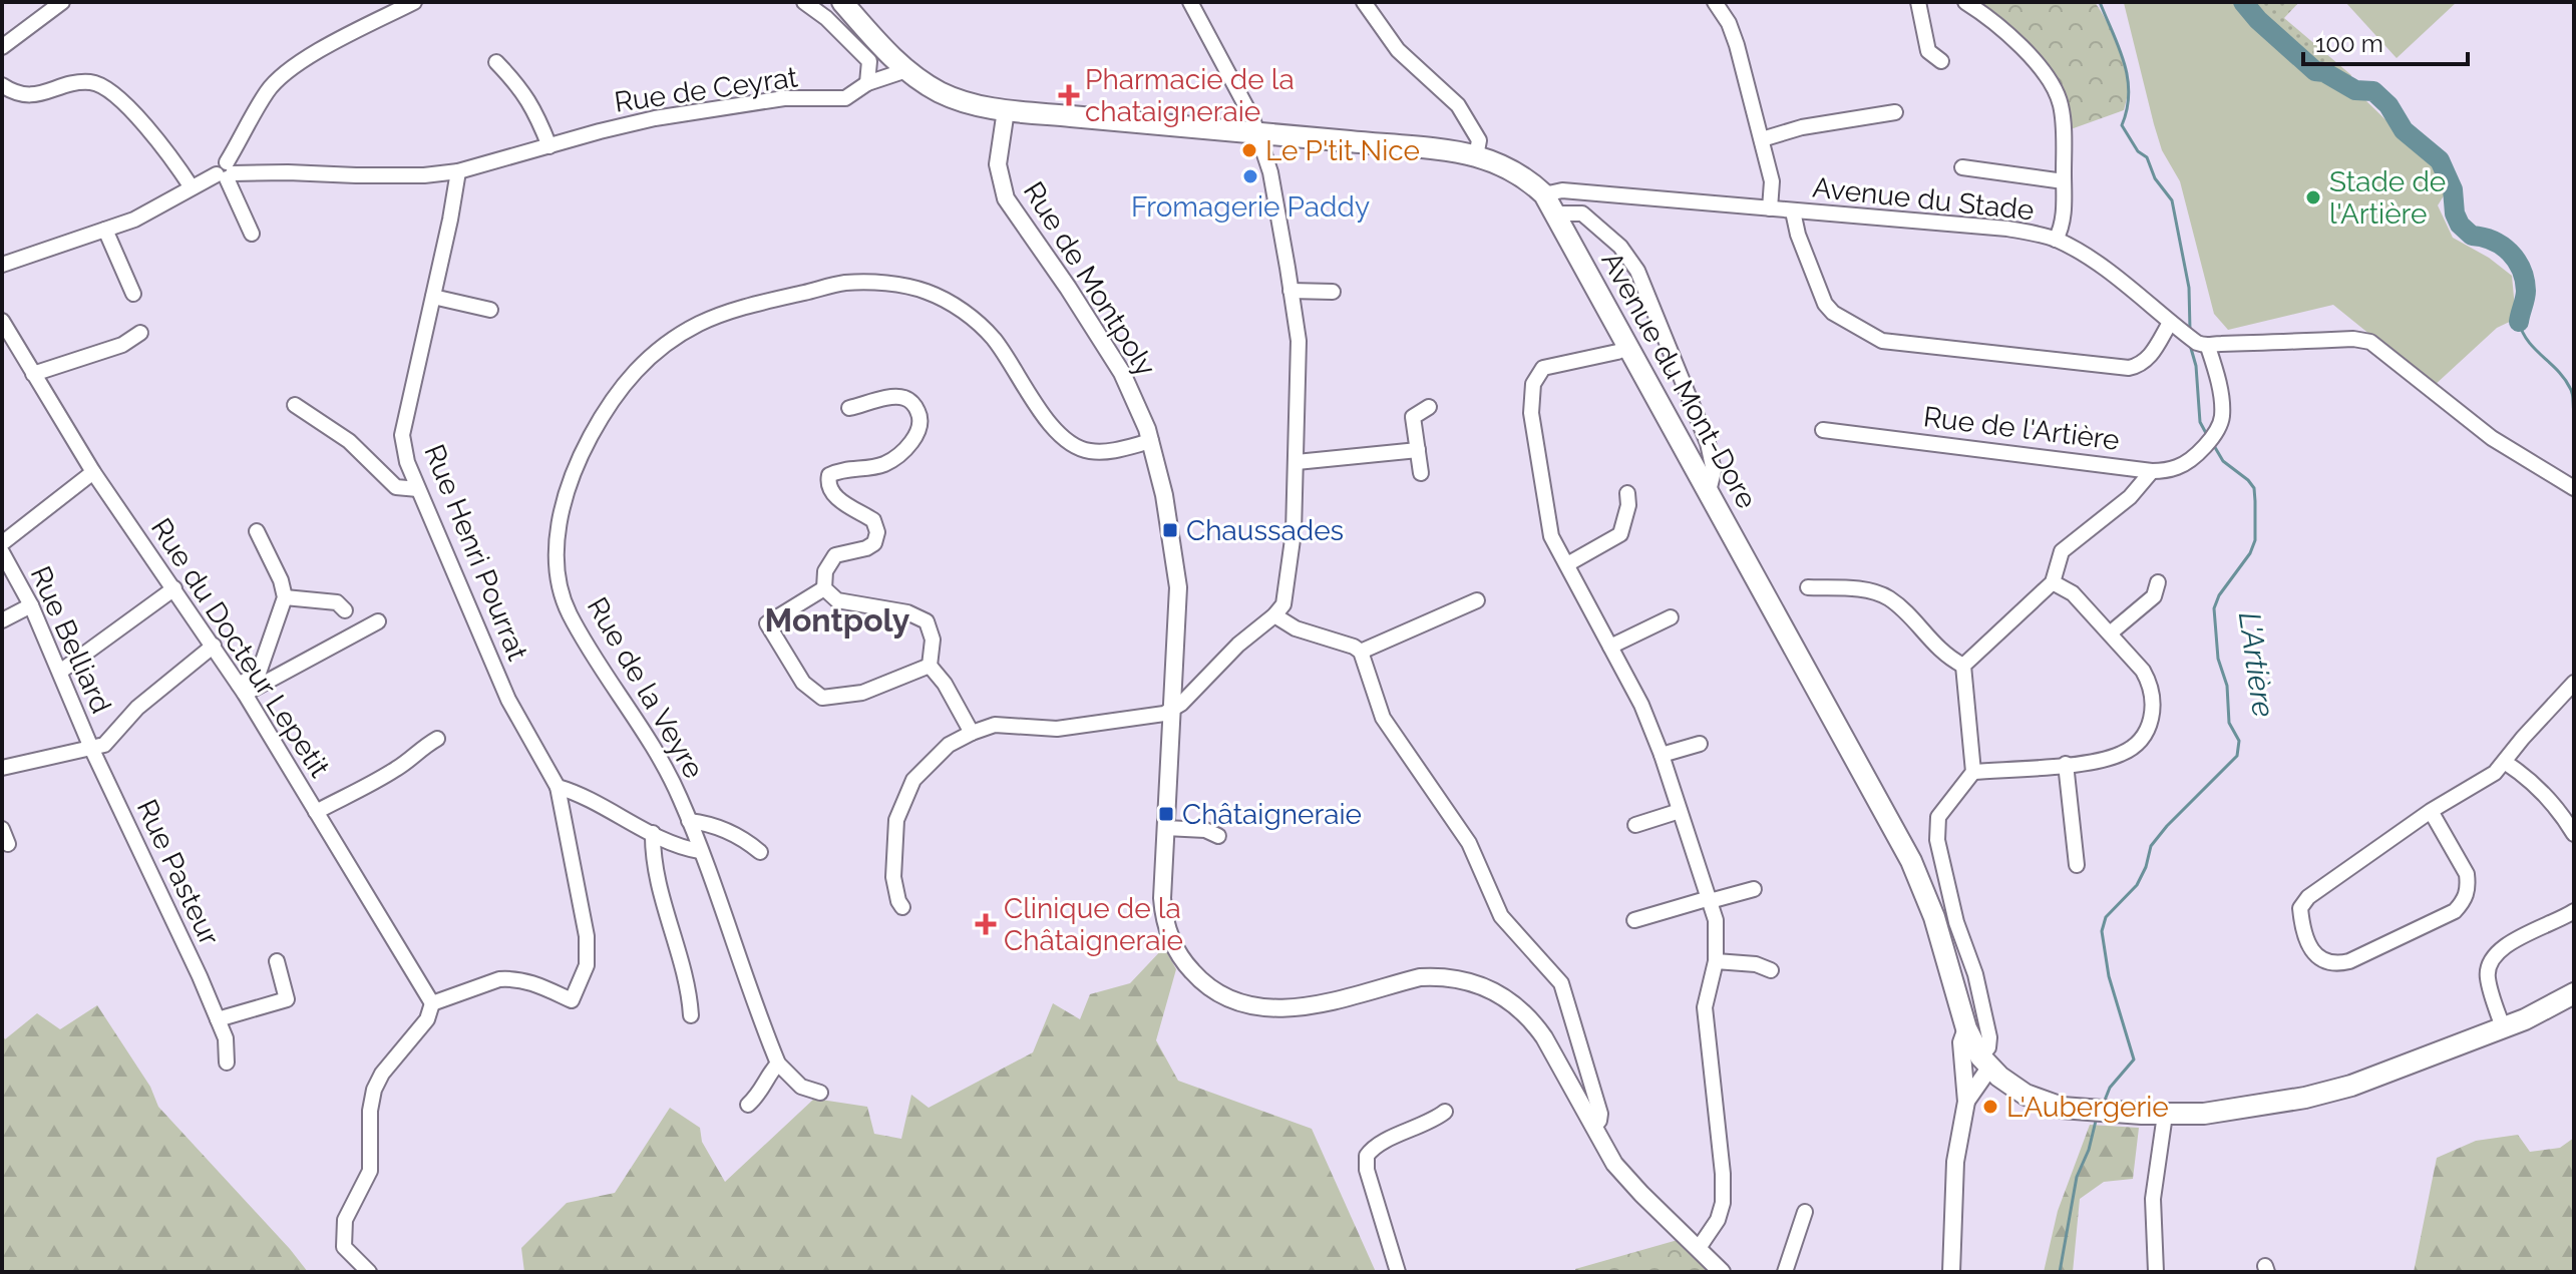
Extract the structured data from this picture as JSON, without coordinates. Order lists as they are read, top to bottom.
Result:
{
  "streets": {
    "main road": ["Avenue du Mont-Dore"],
    "street": [
      "Rue de Ceyrat",
      "Avenue du Stade",
      "Rue de Montpoly",
      "Rue de l'Artière",
      "Rue Henri Pourrat",
      "Rue Belliard",
      "Rue du Docteur Lepetit",
      "Rue de la Veyre",
      "Rue Pasteur"
    ]
  },
  "crossings": [
    ["Rue de Ceyrat", "Avenue du Mont-Dore"],
    ["Rue de Ceyrat", "Rue Henri Pourrat"],
    ["Avenue du Stade", "Avenue du Mont-Dore"],
    ["Avenue du Stade", "Rue de l'Artière"],
    ["Rue de Montpoly", "Avenue du Mont-Dore"],
    ["Rue de Montpoly", "Rue de la Veyre"],
    ["Rue Henri Pourrat", "Rue du Docteur Lepetit"],
    ["Rue Belliard", "Rue Pasteur"]
  ],
  "districts": ["Montpoly"],
  "water": ["L'Artière"],
  "places": {
    "health": ["Pharmacie de la chataigneraie", "Clinique de la Châtaigneraie"],
    "other": [
      "Le P'tit Nice",
      "Fromagerie Paddy",
      "Stade de l'Artière",
      "L'Aubergerie"
    ],
    "transit": ["Chaussades", "Châtaigneraie"]
  },
  "scale_bar": "100 m"
}
